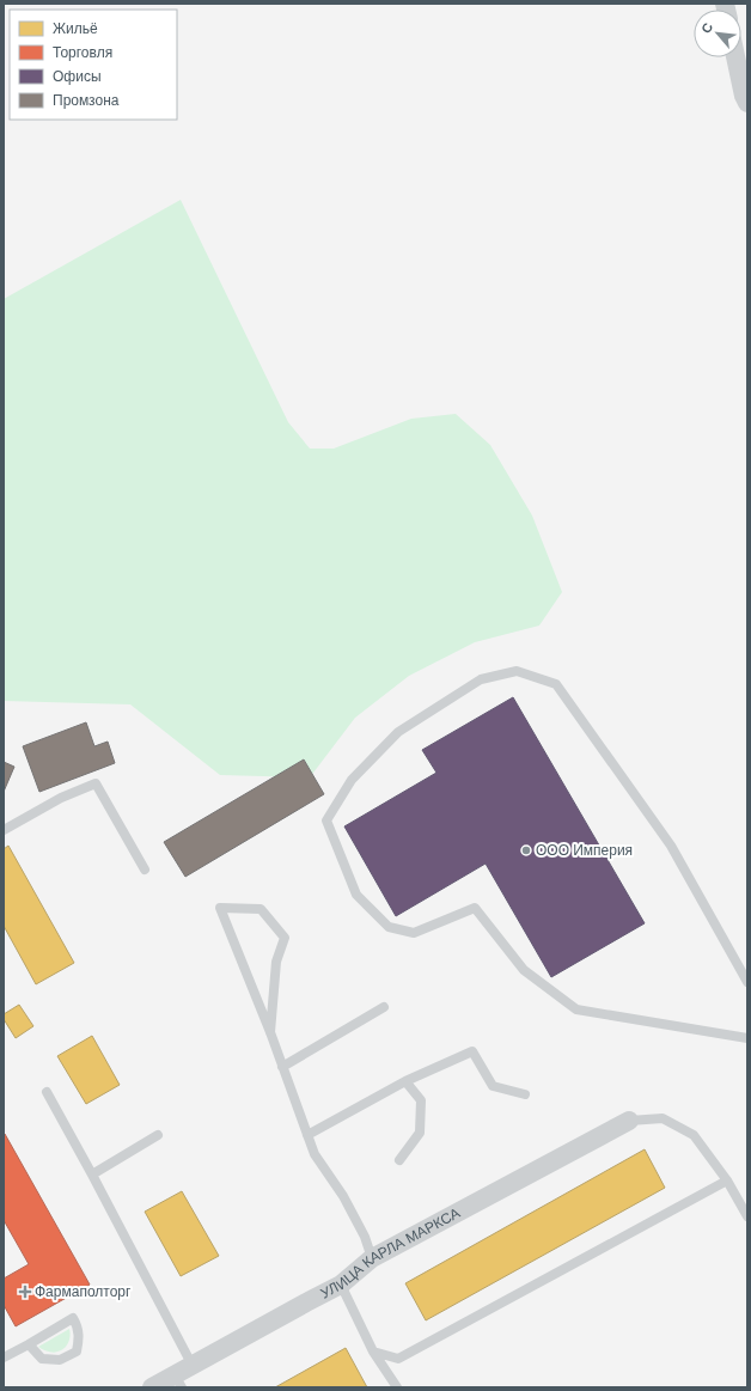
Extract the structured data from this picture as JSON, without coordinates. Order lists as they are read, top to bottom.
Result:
{
  "streets": {
    "street": ["УЛИЦА КАРЛА МАРКСА"]
  },
  "places": {
    "other": ["ООО Империя"],
    "health": ["Фармаполторг"]
  },
  "legend": [
    "Жильё",
    "Торговля",
    "Офисы",
    "Промзона"
  ],
  "north": "top left"
}
